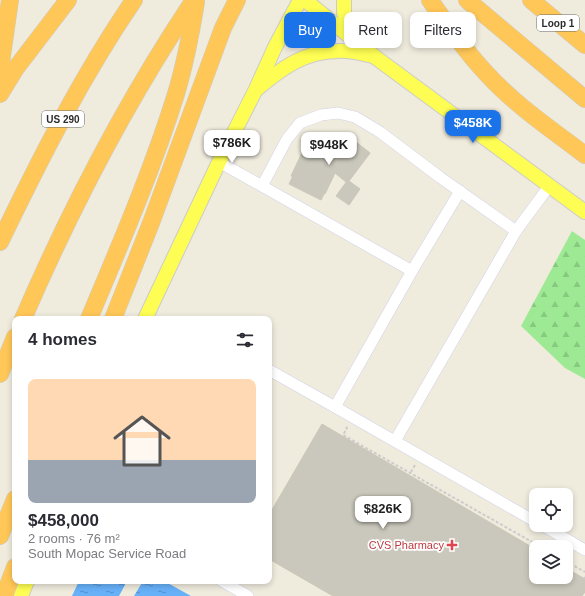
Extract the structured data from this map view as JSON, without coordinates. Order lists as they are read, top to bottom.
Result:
{
  "streets": {
    "highway": ["Loop 1", "US 290"]
  },
  "places": {
    "health": ["CVS Pharmacy"]
  },
  "page": {
    "chip": ["Buy", "Rent", "Filters"],
    "price": [
      "$458K",
      "$786K",
      "$948K",
      "$826K"
    ],
    "heading": "4 homes",
    "list": [
      {
        "name": "$458,000",
        "note": "2 rooms · 76 m² · South Mopac Service Road"
      }
    ]
  }
}
